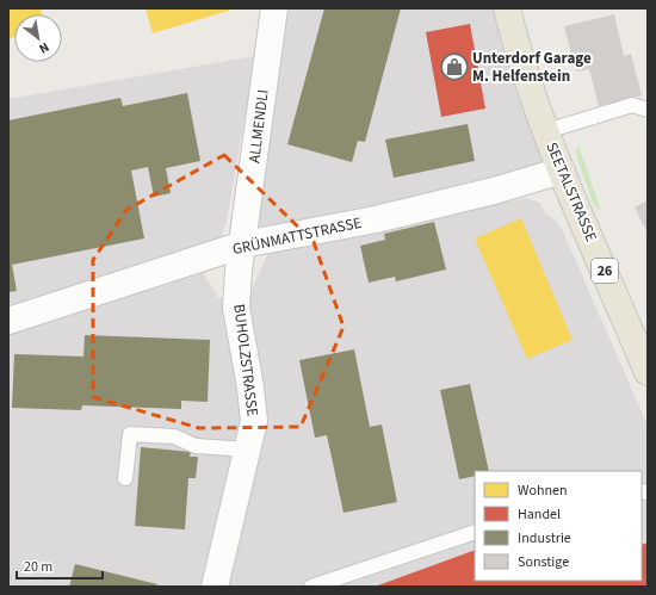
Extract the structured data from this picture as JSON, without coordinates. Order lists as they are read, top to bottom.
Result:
{
  "streets": {
    "main road": ["SEETALSTRASSE", "26"],
    "street": ["ALLMENDLI", "GRÜNMATTSTRASSE", "BUHOLZSTRASSE"]
  },
  "crossings": [
    ["ALLMENDLI", "GRÜNMATTSTRASSE"],
    ["ALLMENDLI", "BUHOLZSTRASSE"],
    ["SEETALSTRASSE", "GRÜNMATTSTRASSE"],
    ["GRÜNMATTSTRASSE", "BUHOLZSTRASSE"]
  ],
  "places": {
    "shop": ["Unterdorf Garage M. Helfenstein"]
  },
  "legend": [
    "Wohnen",
    "Handel",
    "Industrie",
    "Sonstige"
  ],
  "scale_bar": "20 m",
  "north": "bottom right"
}
